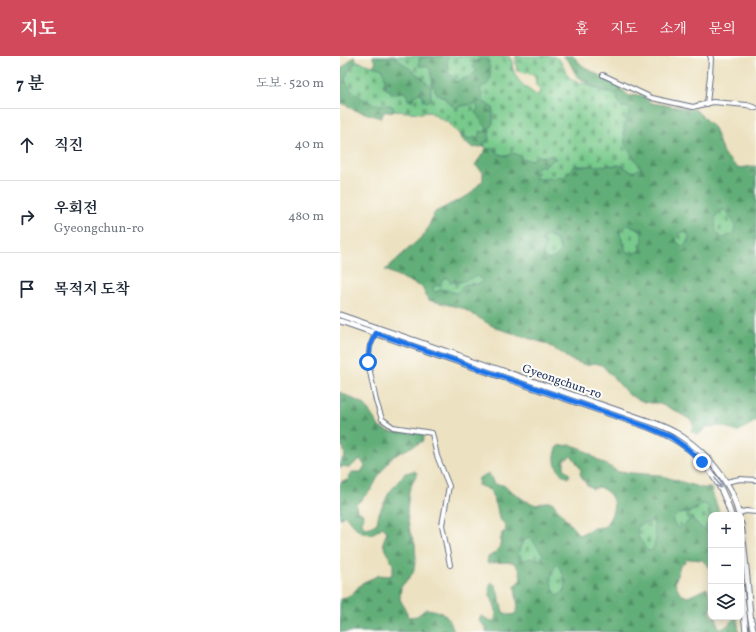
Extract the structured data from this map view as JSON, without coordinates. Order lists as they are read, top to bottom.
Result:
{
  "streets": {
    "street": ["Gyeongchun-ro"]
  },
  "page": {
    "header": "지도",
    "nav": [
      "홈",
      "지도",
      "소개",
      "문의"
    ],
    "heading": ["7 분", "도보 · 520 m"],
    "list": [
      ["직진", "40 m"],
      ["우회전", "Gyeongchun-ro", "480 m"],
      "목적지 도착"
    ],
    "map_buttons": ["+", "−"]
  }
}
